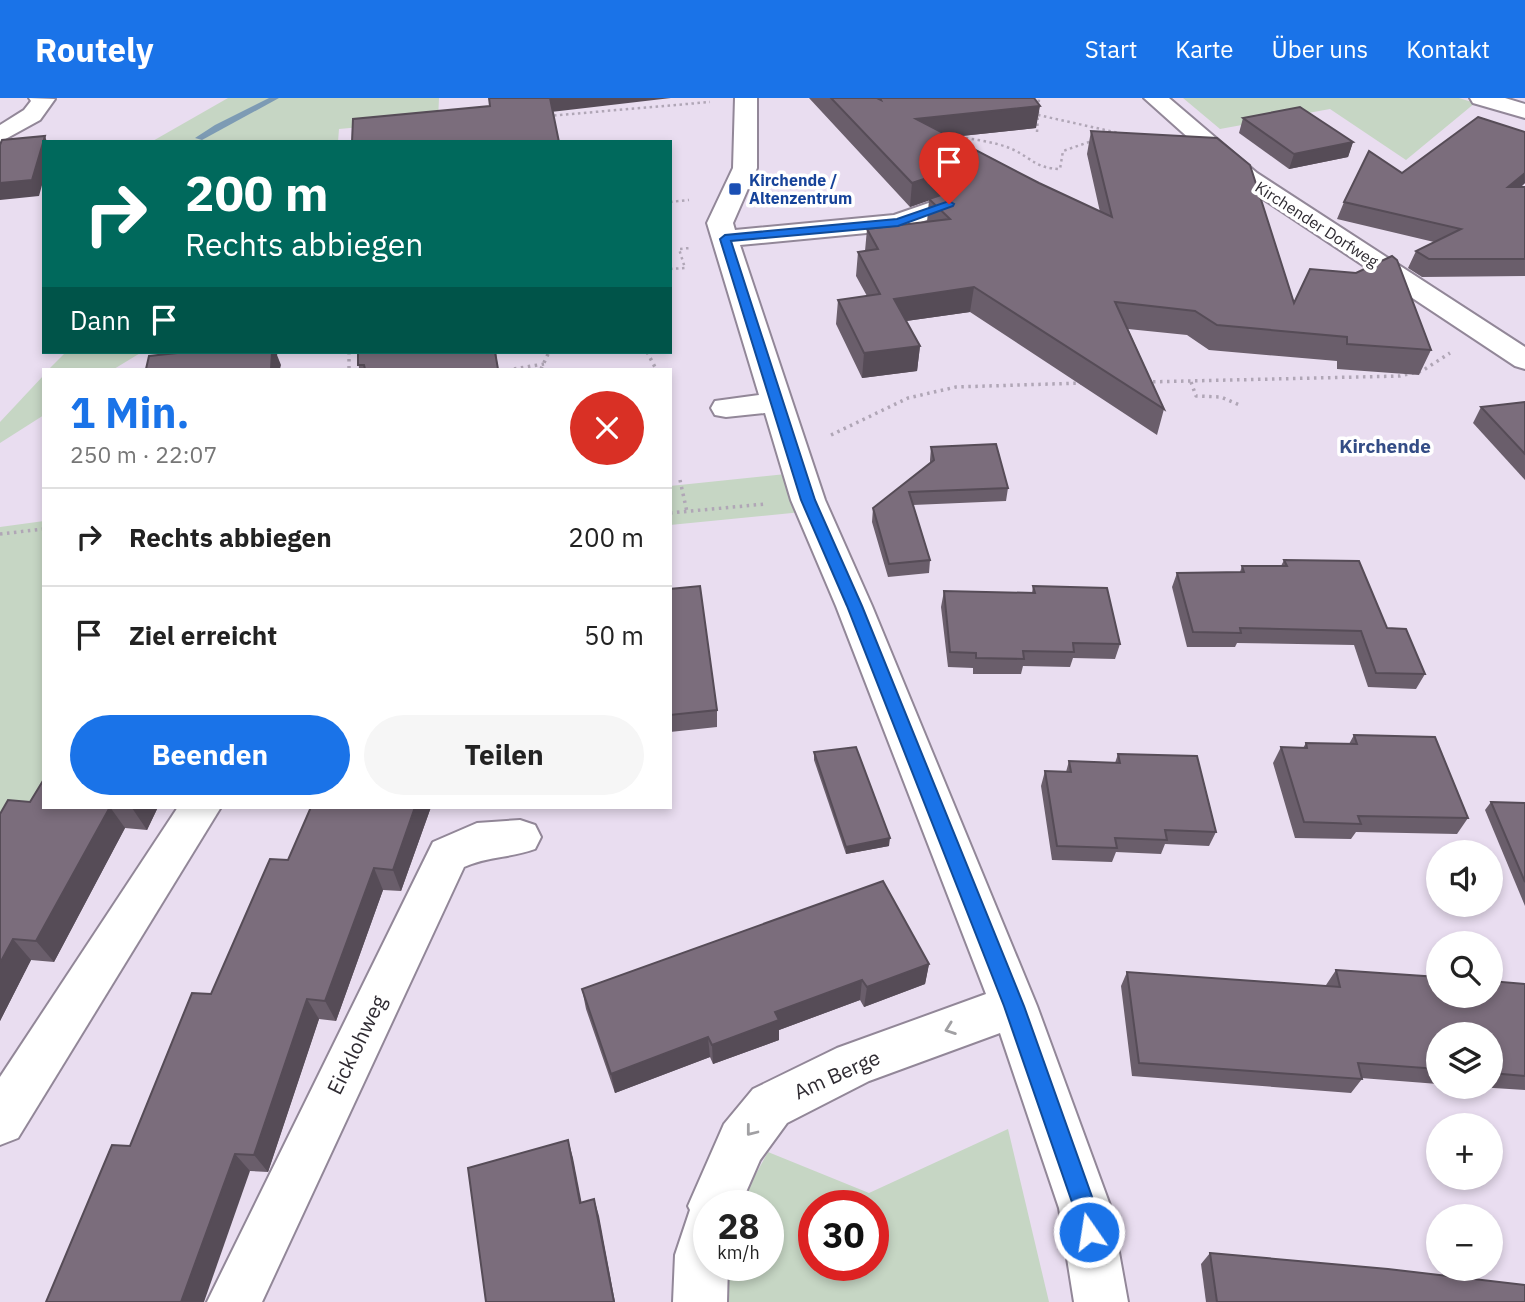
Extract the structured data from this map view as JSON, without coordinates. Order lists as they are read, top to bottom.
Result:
{
  "streets": {
    "street": ["Kirchender Dorfweg", "Eicklohweg", "Am Berge"]
  },
  "one_way": ["Am Berge"],
  "districts": ["Kirchende"],
  "places": {
    "transit": ["Kirchende / Altenzentrum"]
  },
  "page": {
    "header": "Routely",
    "nav": [
      "Start",
      "Karte",
      "Über uns",
      "Kontakt"
    ],
    "turn": ["200 m", "Rechts abbiegen"],
    "then": "Dann",
    "heading": ["1 Min.", "250 m · 22:07"],
    "list": [
      {
        "name": "Rechts abbiegen",
        "value": "200 m"
      },
      {
        "name": "Ziel erreicht",
        "value": "50 m"
      }
    ],
    "buttons": ["Beenden", "Teilen"],
    "map_buttons": ["+", "−"],
    "speed": "28 km/h",
    "limit": "30"
  }
}
